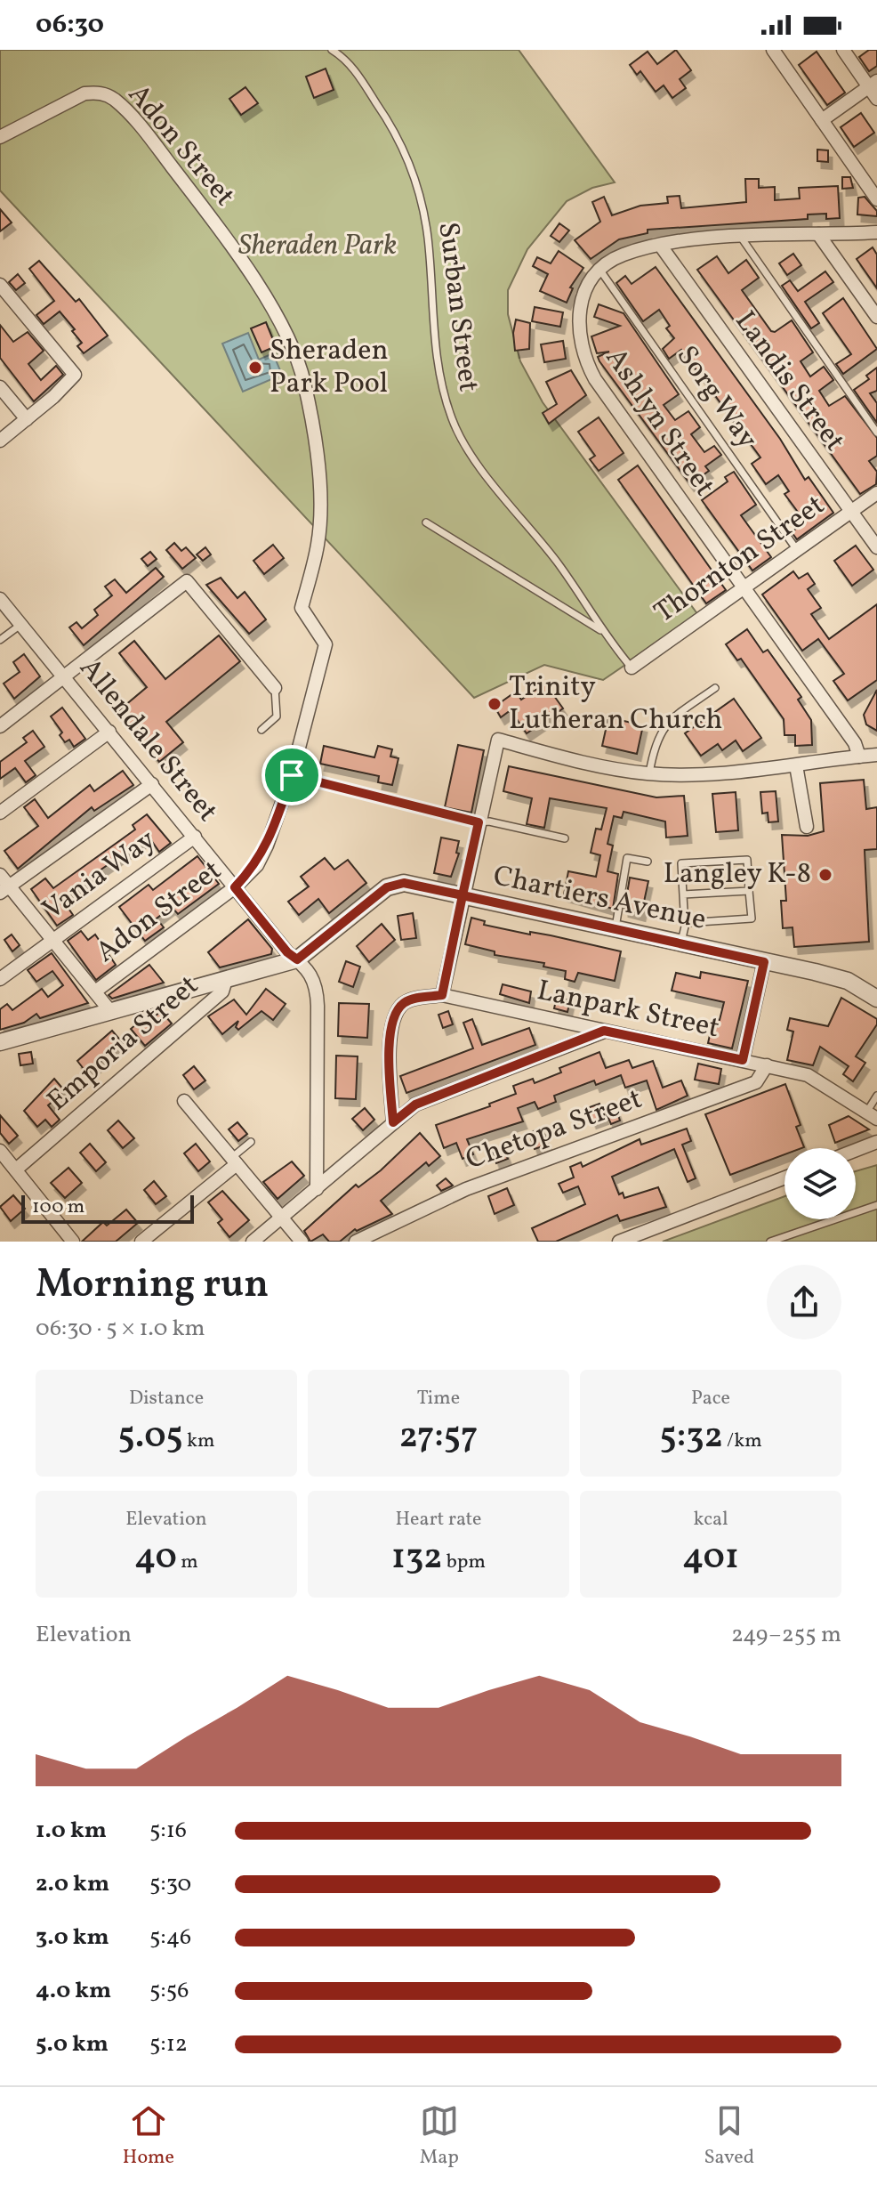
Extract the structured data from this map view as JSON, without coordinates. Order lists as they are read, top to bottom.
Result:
{
  "streets": {
    "street": [
      "Adon Street",
      "Landis Street",
      "Ashlyn Street",
      "Thornton Street",
      "Allendale Street",
      "Vania Way",
      "Chartiers Avenue",
      "Lanpark Street",
      "Emporia Street",
      "Chetopa Street"
    ],
    "lane": ["Surban Street", "Sorg Way"]
  },
  "crossings": [
    ["Adon Street", "Allendale Street"],
    ["Surban Street", "Thornton Street"],
    ["Landis Street", "Ashlyn Street"],
    ["Landis Street", "Thornton Street"],
    ["Sorg Way", "Ashlyn Street"],
    ["Sorg Way", "Thornton Street"],
    ["Ashlyn Street", "Thornton Street"],
    ["Allendale Street", "Vania Way"],
    ["Allendale Street", "Chartiers Avenue"],
    ["Chartiers Avenue", "Emporia Street"],
    ["Lanpark Street", "Chetopa Street"]
  ],
  "parks": ["Sheraden Park"],
  "places": ["Sheraden Park Pool", "Trinity Lutheran Church", "Langley K-8"],
  "scale_bar": "100 m",
  "page": {
    "status": "06:30",
    "scale": "100 m",
    "heading": ["Morning run", "06:30 · 5 × 1.0 km"],
    "stats": [
      ["Distance", "5.05 km"],
      ["Time", "27:57"],
      ["Pace", "5:32 /km"],
      ["Elevation", "40 m"],
      ["Heart rate", "132 bpm"],
      ["kcal", "401"]
    ],
    "chart": ["Elevation", "249–255 m"],
    "list": [
      {
        "name": "1.0 km",
        "note": "5:16"
      },
      {
        "name": "2.0 km",
        "note": "5:30"
      },
      {
        "name": "3.0 km",
        "note": "5:46"
      },
      {
        "name": "4.0 km",
        "note": "5:56"
      },
      {
        "name": "5.0 km",
        "note": "5:12"
      }
    ],
    "tabs": ["Home", "Map", "Saved"]
  }
}
